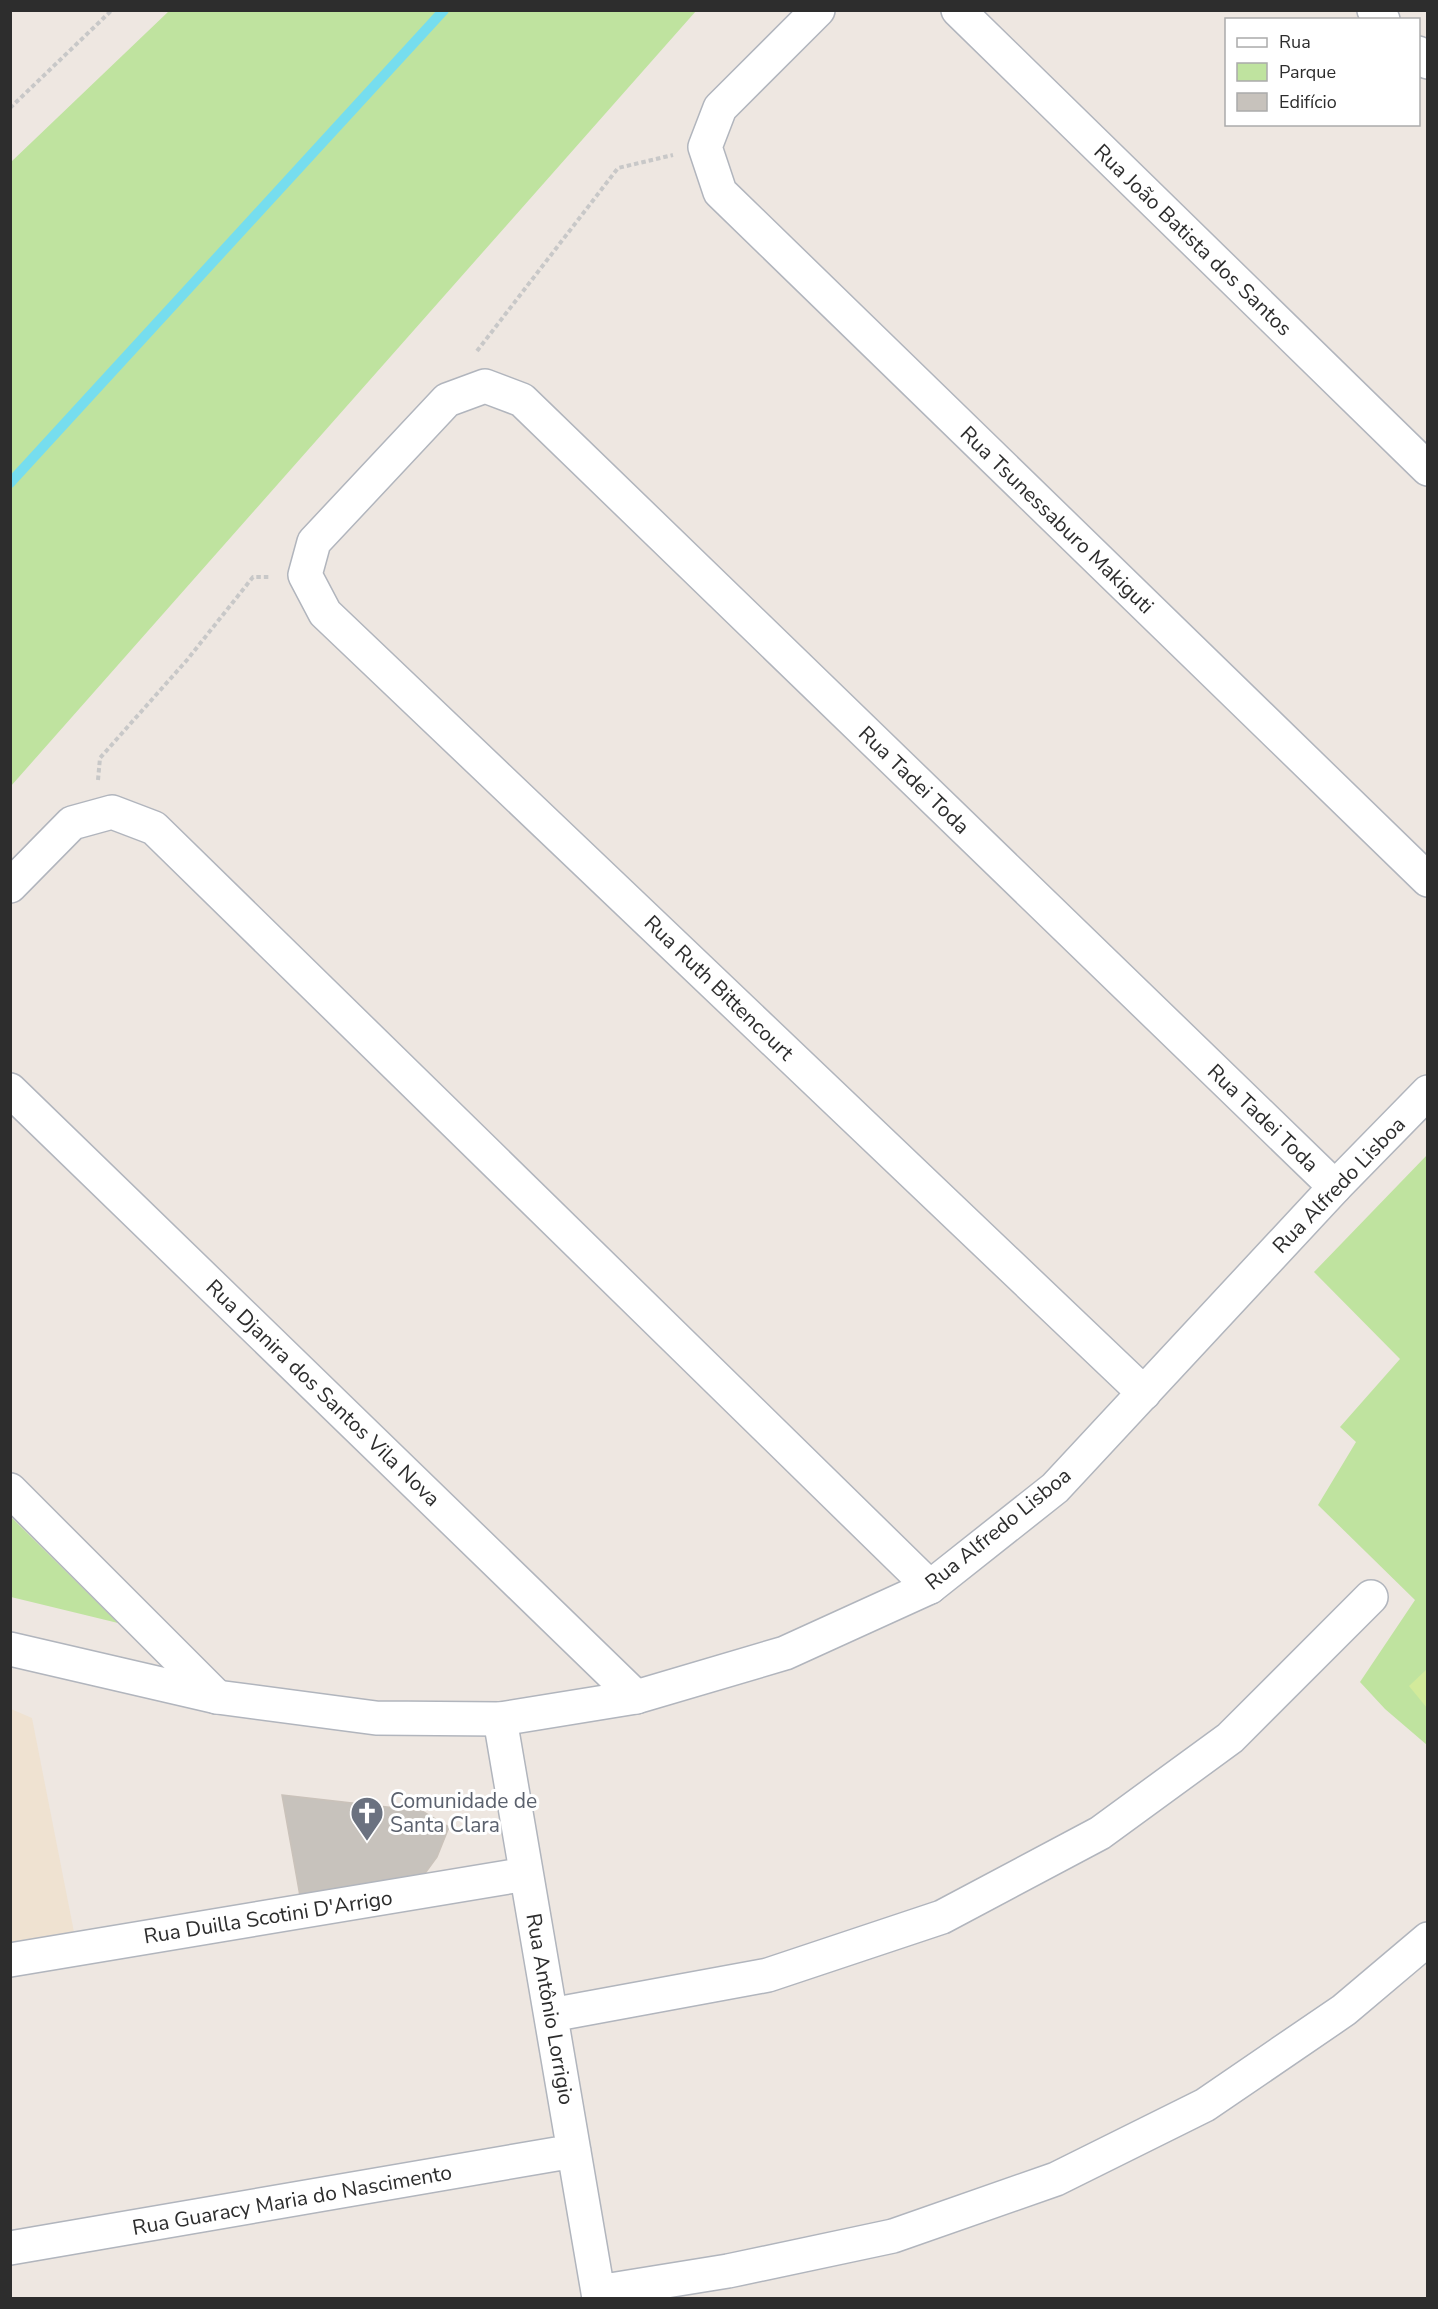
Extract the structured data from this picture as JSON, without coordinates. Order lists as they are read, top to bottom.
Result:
{
  "streets": {
    "street": [
      "Rua João Batista dos Santos",
      "Rua Tsunessaburo Makiguti",
      "Rua Tadei Toda",
      "Rua Ruth Bittencourt",
      "Rua Alfredo Lisboa",
      "Rua Djanira dos Santos Vila Nova",
      "Rua Duilla Scotini D'Arrigo",
      "Rua Antônio Lorrigio",
      "Rua Guaracy Maria do Nascimento"
    ]
  },
  "crossings": [
    ["Rua Tadei Toda", "Rua Alfredo Lisboa"],
    ["Rua Ruth Bittencourt", "Rua Alfredo Lisboa"],
    ["Rua Alfredo Lisboa", "Rua Djanira dos Santos Vila Nova"],
    ["Rua Alfredo Lisboa", "Rua Antônio Lorrigio"],
    ["Rua Duilla Scotini D'Arrigo", "Rua Antônio Lorrigio"],
    ["Rua Antônio Lorrigio", "Rua Guaracy Maria do Nascimento"]
  ],
  "places": {
    "church": ["Comunidade de Santa Clara"]
  },
  "legend": ["Rua", "Parque", "Edifício"]
}
